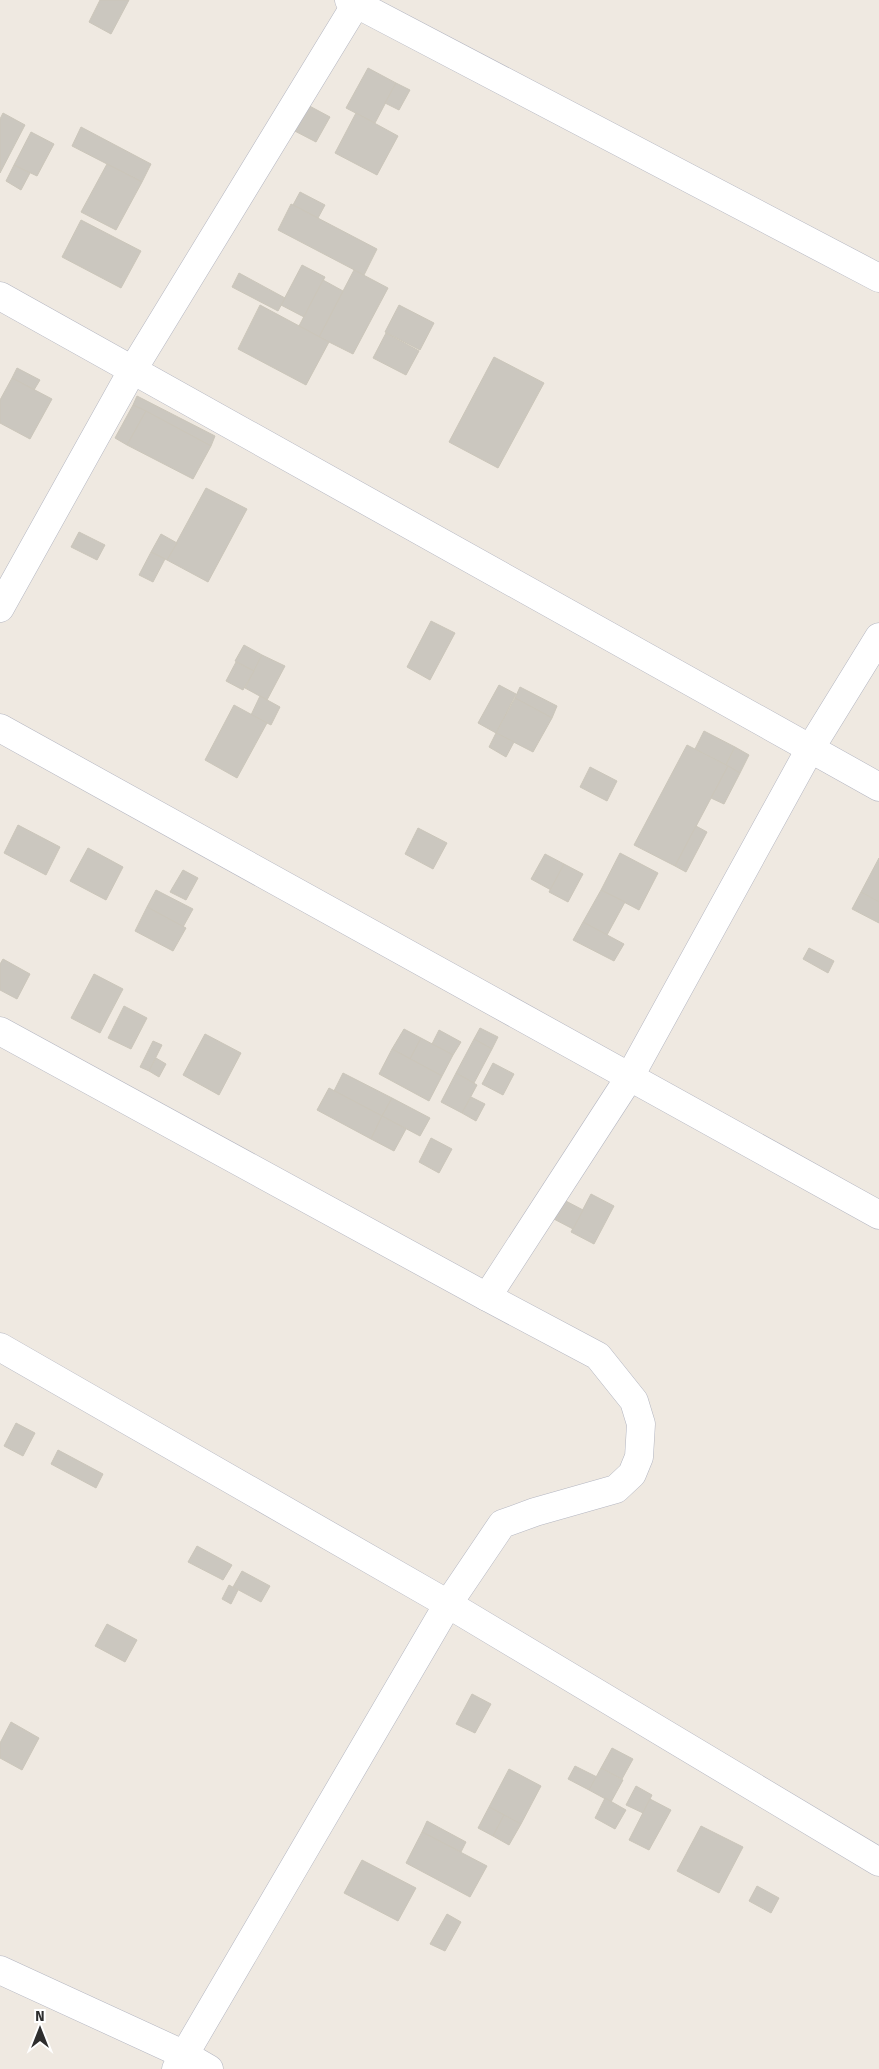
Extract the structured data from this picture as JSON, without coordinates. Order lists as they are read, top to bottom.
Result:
{
  "north": "top"
}
